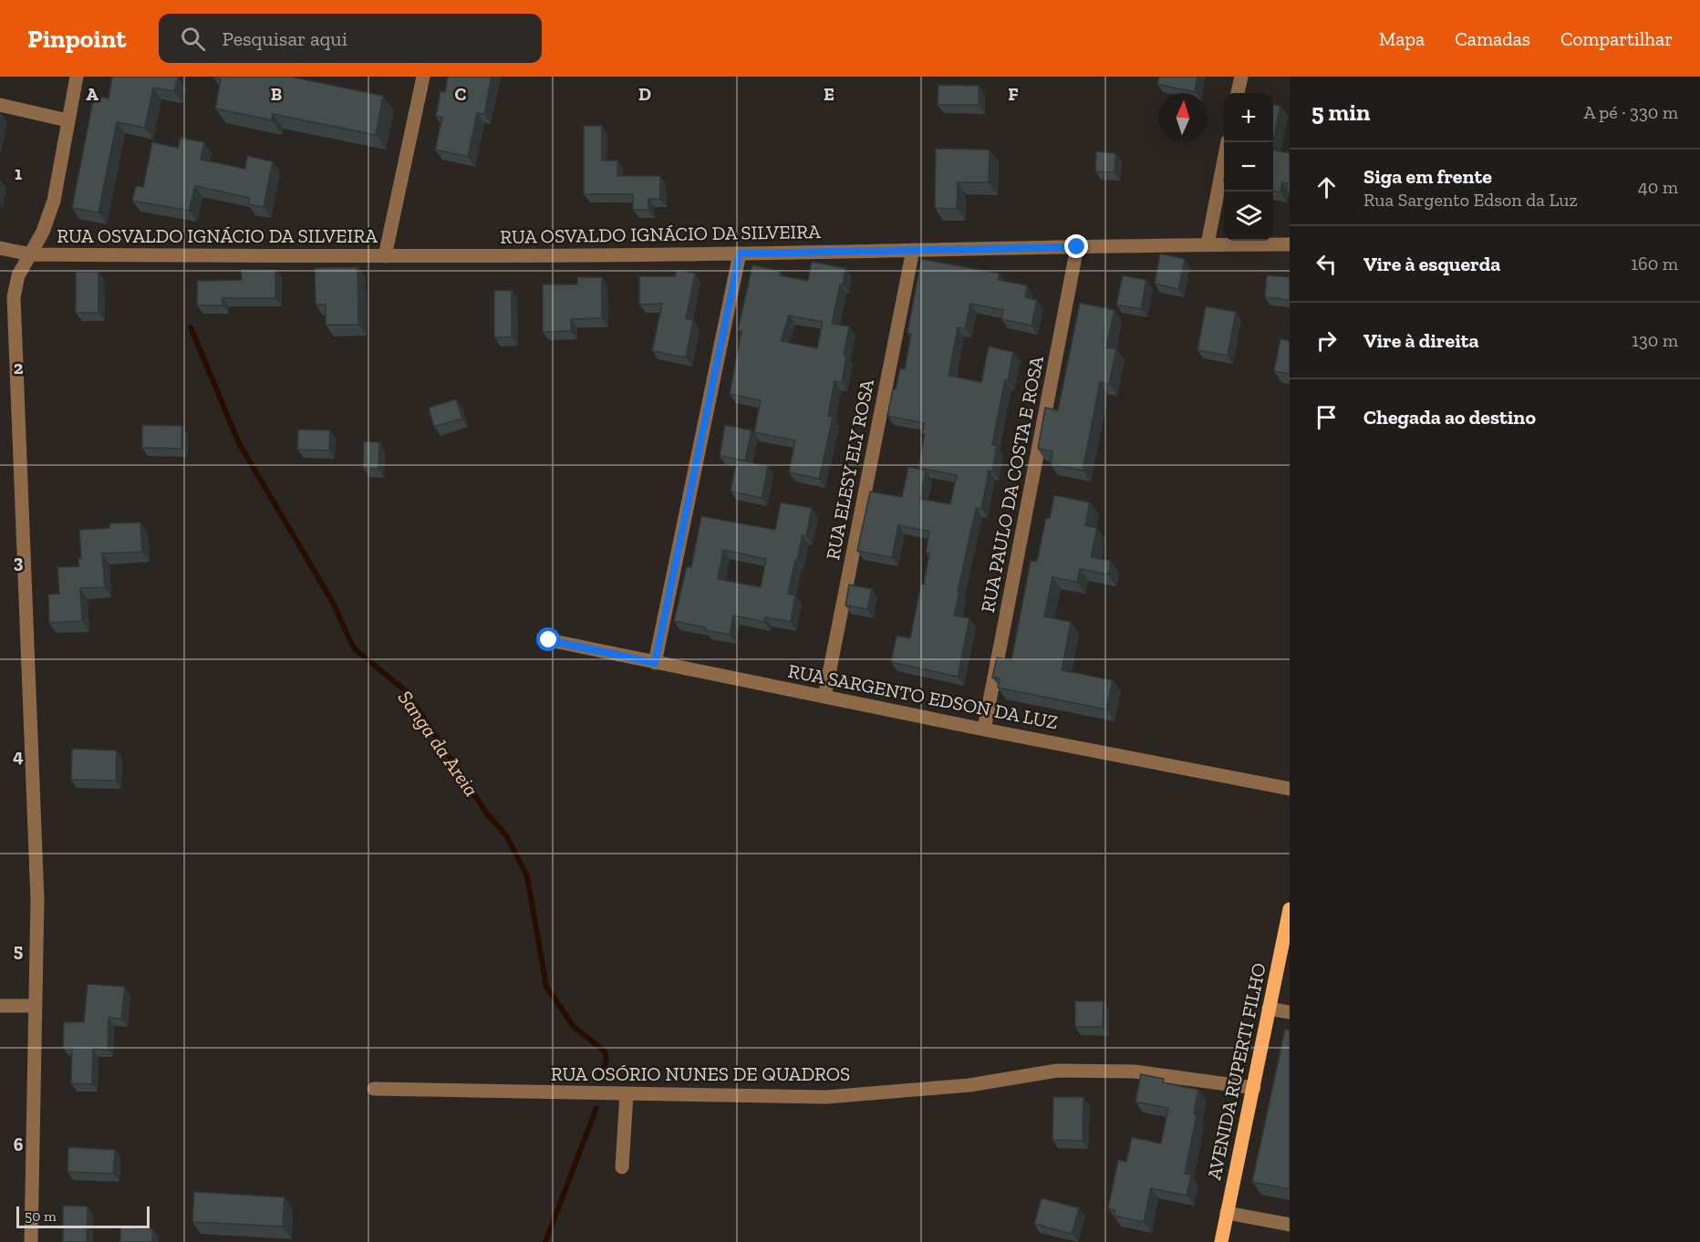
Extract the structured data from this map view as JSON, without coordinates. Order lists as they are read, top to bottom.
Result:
{
  "streets": {
    "main road": ["AVENIDA RUPERTI FILHO"],
    "street": [
      "RUA OSVALDO IGNÁCIO DA SILVEIRA",
      "RUA ELESY ELY ROSA",
      "RUA PAULO DA COSTA E ROSA",
      "RUA SARGENTO EDSON DA LUZ",
      "RUA OSÓRIO NUNES DE QUADROS"
    ]
  },
  "crossings": [
    ["RUA OSVALDO IGNÁCIO DA SILVEIRA", "RUA ELESY ELY ROSA"],
    ["RUA OSVALDO IGNÁCIO DA SILVEIRA", "RUA PAULO DA COSTA E ROSA"],
    ["RUA ELESY ELY ROSA", "RUA SARGENTO EDSON DA LUZ"],
    ["RUA PAULO DA COSTA E ROSA", "RUA SARGENTO EDSON DA LUZ"],
    ["AVENIDA RUPERTI FILHO", "RUA OSÓRIO NUNES DE QUADROS"]
  ],
  "water": ["Sanga da Areia"],
  "scale_bar": "50 m",
  "north": "top",
  "page": {
    "header": "Pinpoint",
    "search": "Pesquisar aqui",
    "nav": ["Mapa", "Camadas", "Compartilhar"],
    "heading": ["5 min", "A pé · 330 m"],
    "map_buttons": ["+", "−"],
    "list": [
      ["Siga em frente", "Rua Sargento Edson da Luz", "40 m"],
      ["Vire à esquerda", "160 m"],
      ["Vire à direita", "130 m"],
      "Chegada ao destino"
    ],
    "scale": "50 m"
  },
  "grid": {
    "columns": [
      "A",
      "B",
      "C",
      "D",
      "E",
      "F"
    ],
    "rows": [
      "1",
      "2",
      "3",
      "4",
      "5",
      "6"
    ]
  }
}
